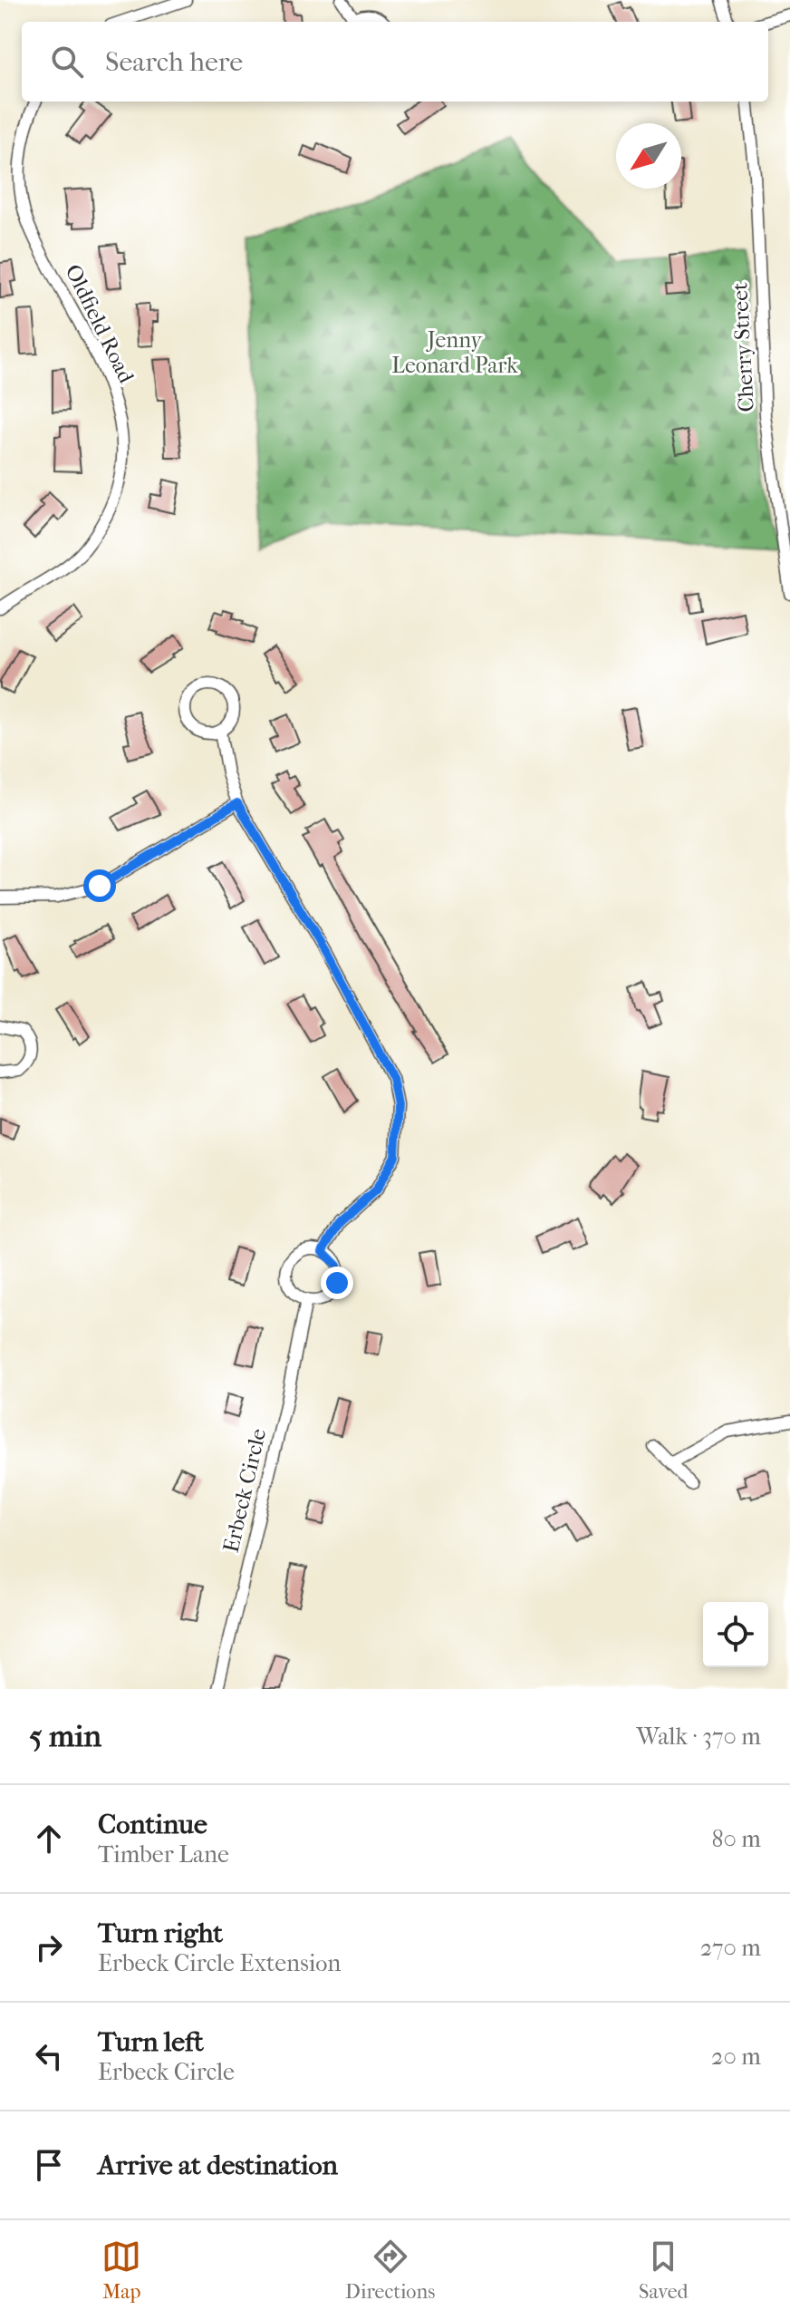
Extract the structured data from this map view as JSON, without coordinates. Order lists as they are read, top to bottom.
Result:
{
  "streets": {
    "street": ["Oldfield Road", "Cherry Street", "Erbeck Circle"]
  },
  "parks": ["Jenny Leonard Park"],
  "north": "bottom left",
  "page": {
    "search": "Search here",
    "heading": ["5 min", "Walk · 370 m"],
    "list": [
      ["Continue", "Timber Lane", "80 m"],
      ["Turn right", "Erbeck Circle Extension", "270 m"],
      ["Turn left", "Erbeck Circle", "20 m"],
      "Arrive at destination"
    ],
    "nav": ["Map", "Directions", "Saved"]
  }
}
